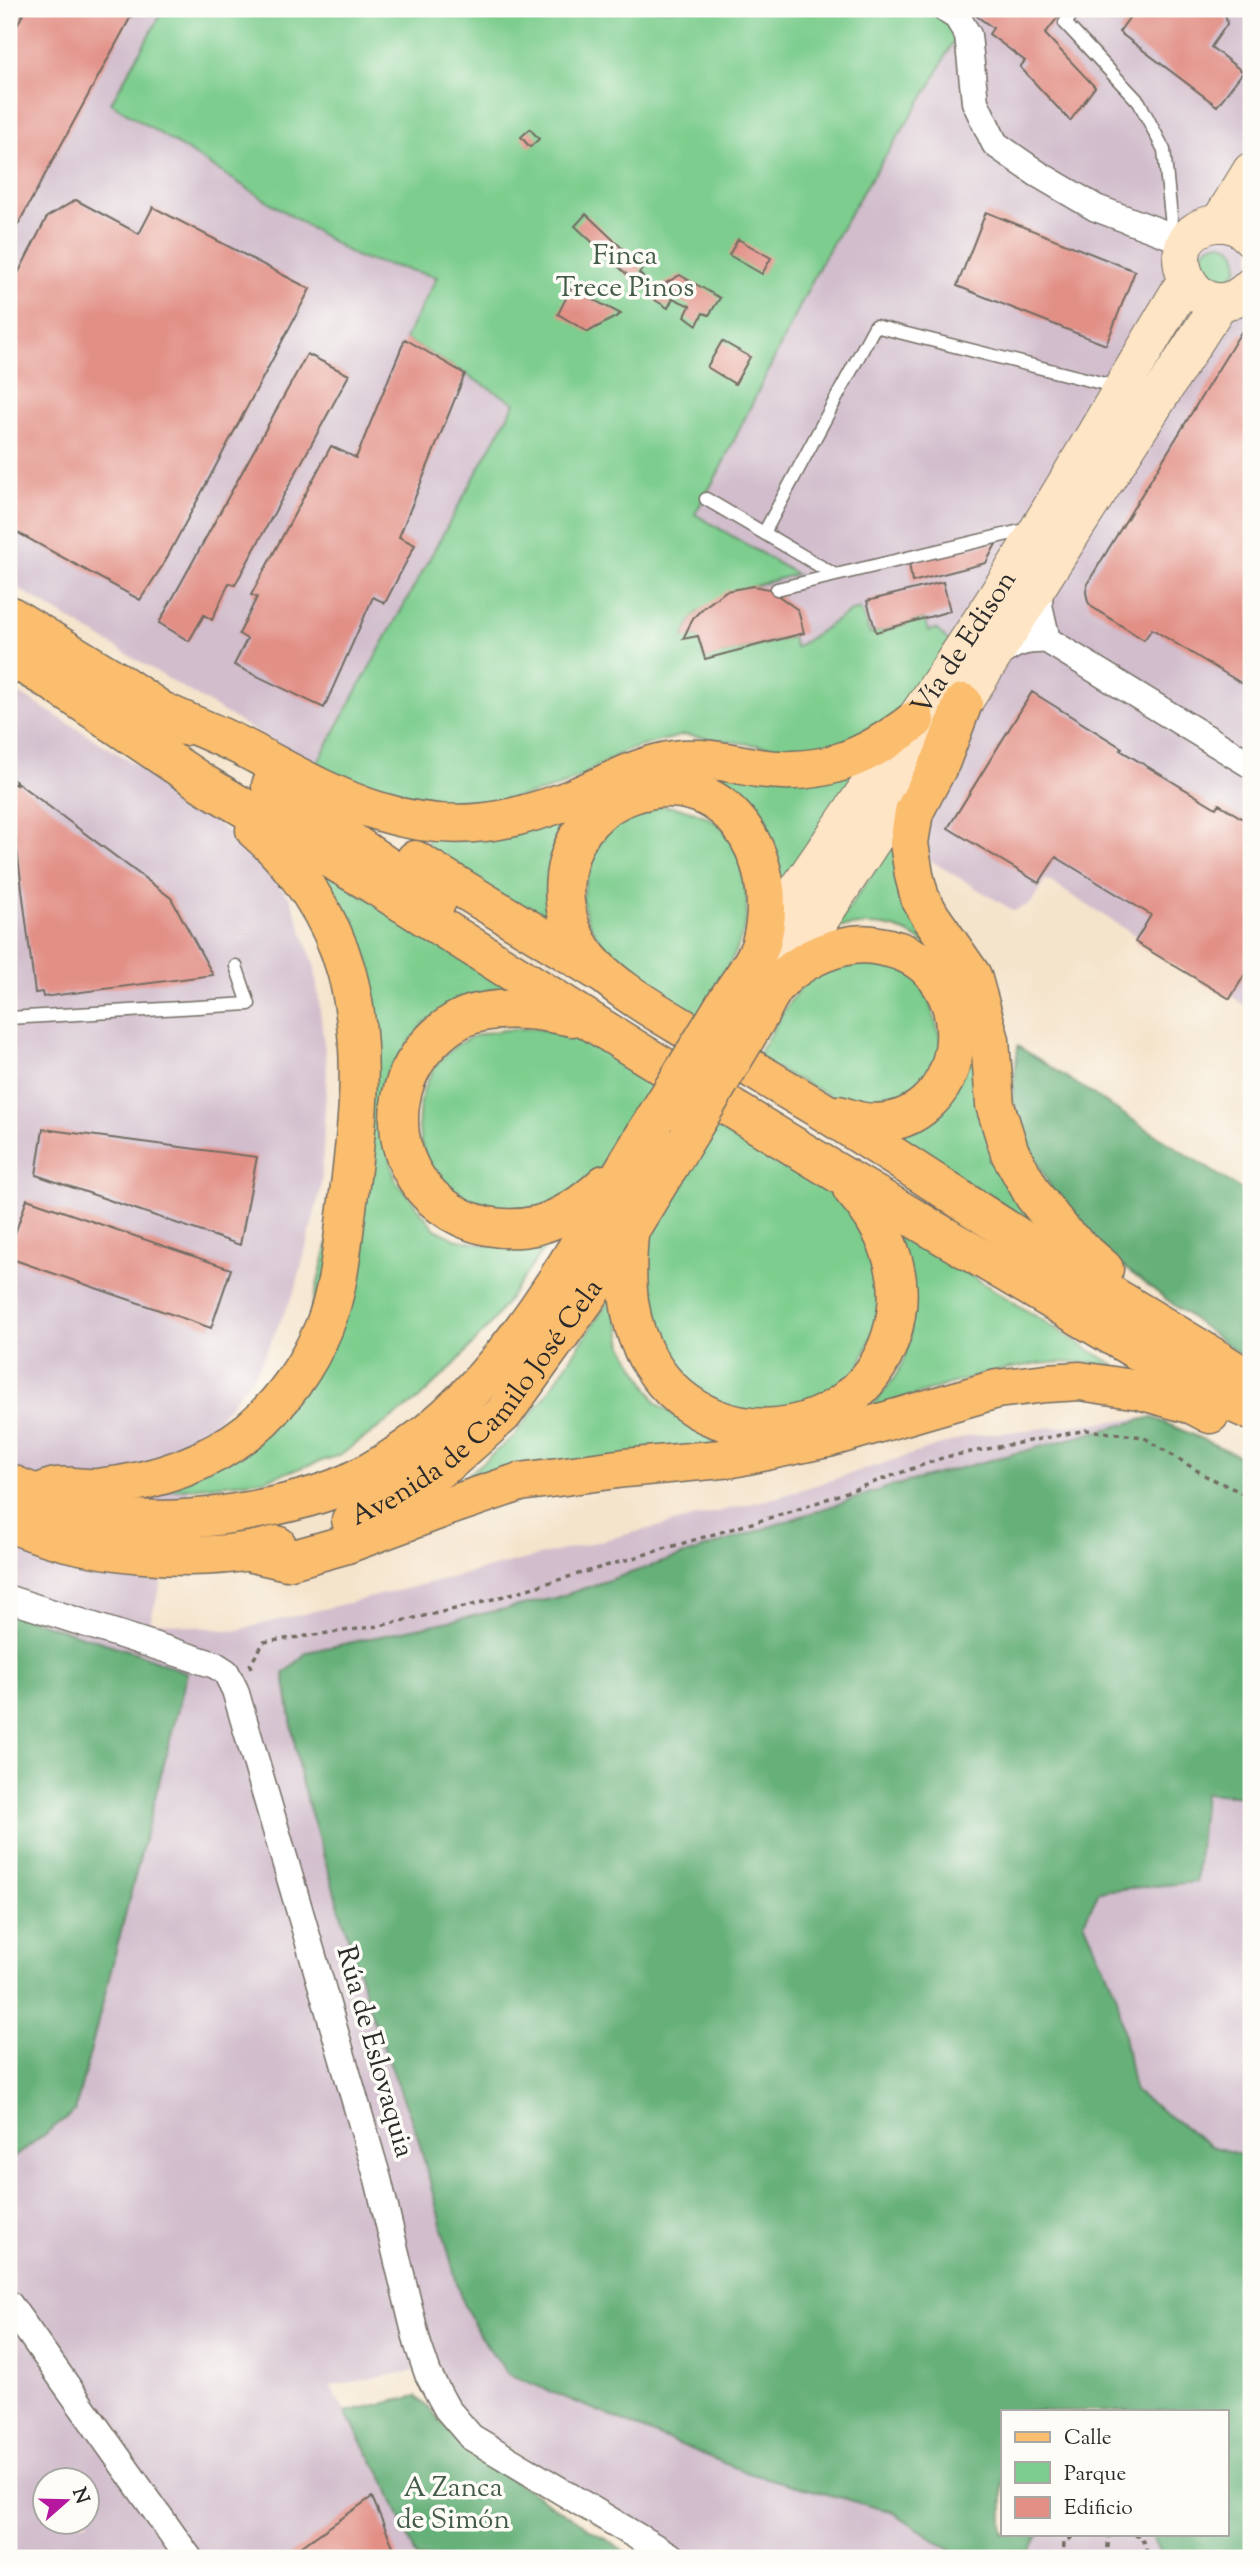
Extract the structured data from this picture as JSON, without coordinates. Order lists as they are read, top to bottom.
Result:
{
  "streets": {
    "main road": ["Vía de Edison", "Avenida de Camilo José Cela"],
    "street": ["Rúa de Eslovaquia"]
  },
  "crossings": [
    ["Vía de Edison", "Avenida de Camilo José Cela"]
  ],
  "parks": ["Finca Trece Pinos", "A Zanca de Simón"],
  "legend": ["Calle", "Parque", "Edificio"],
  "north": "right"
}
